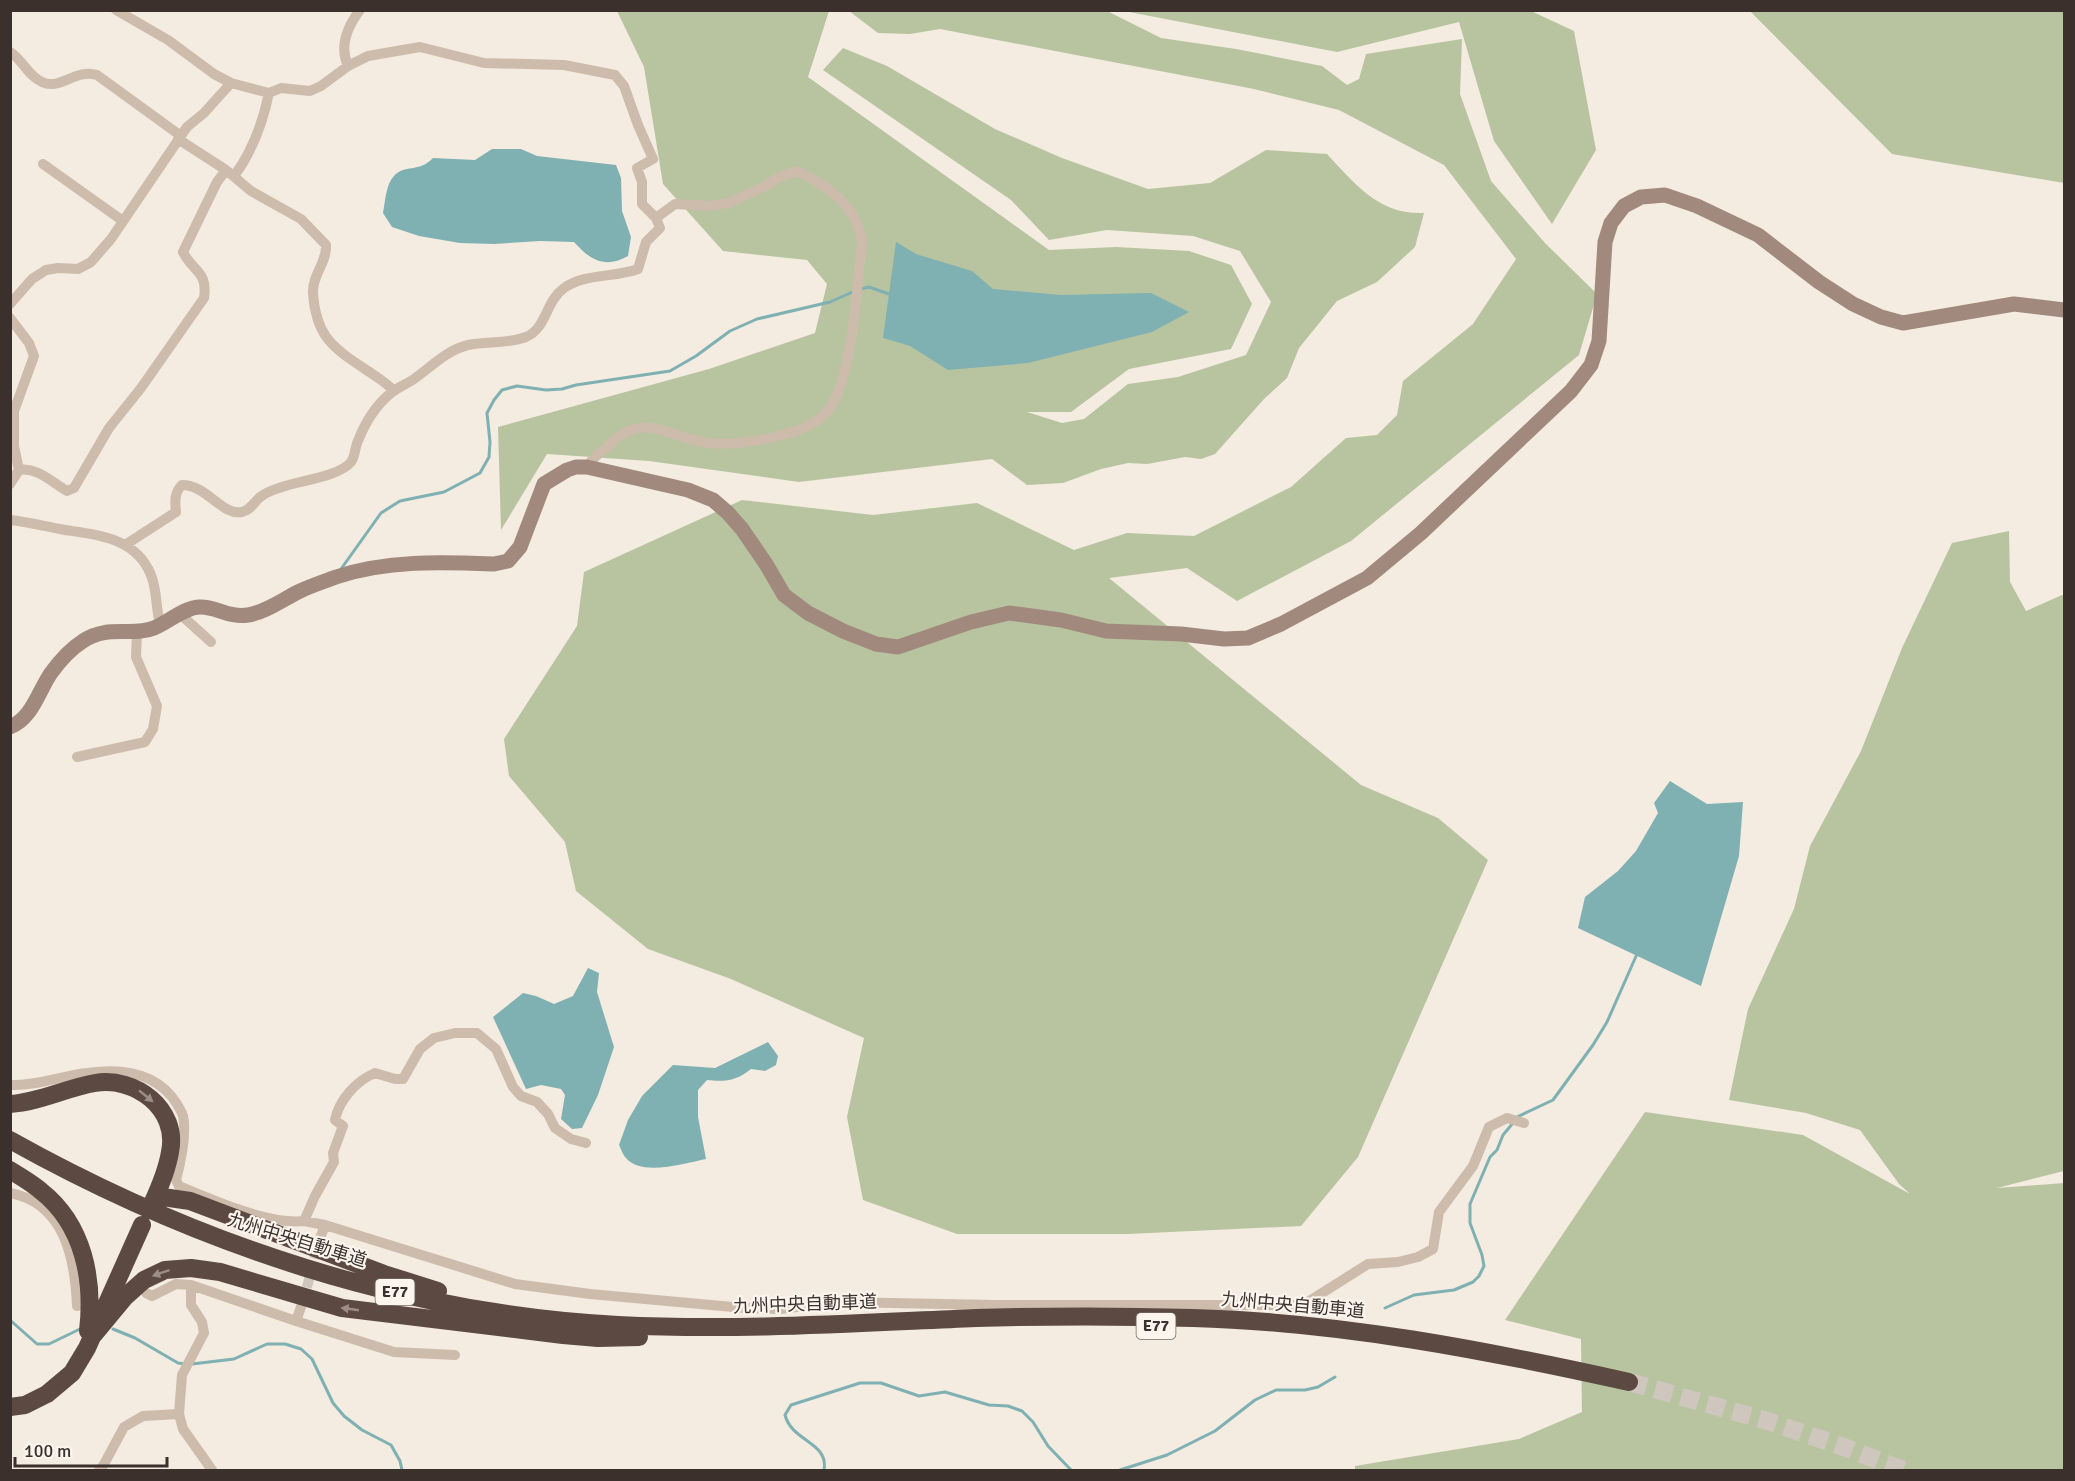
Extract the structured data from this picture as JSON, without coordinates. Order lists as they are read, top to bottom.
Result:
{
  "streets": {
    "highway": ["九州中央自動車道", "E77"]
  },
  "scale_bar": "100 m"
}
